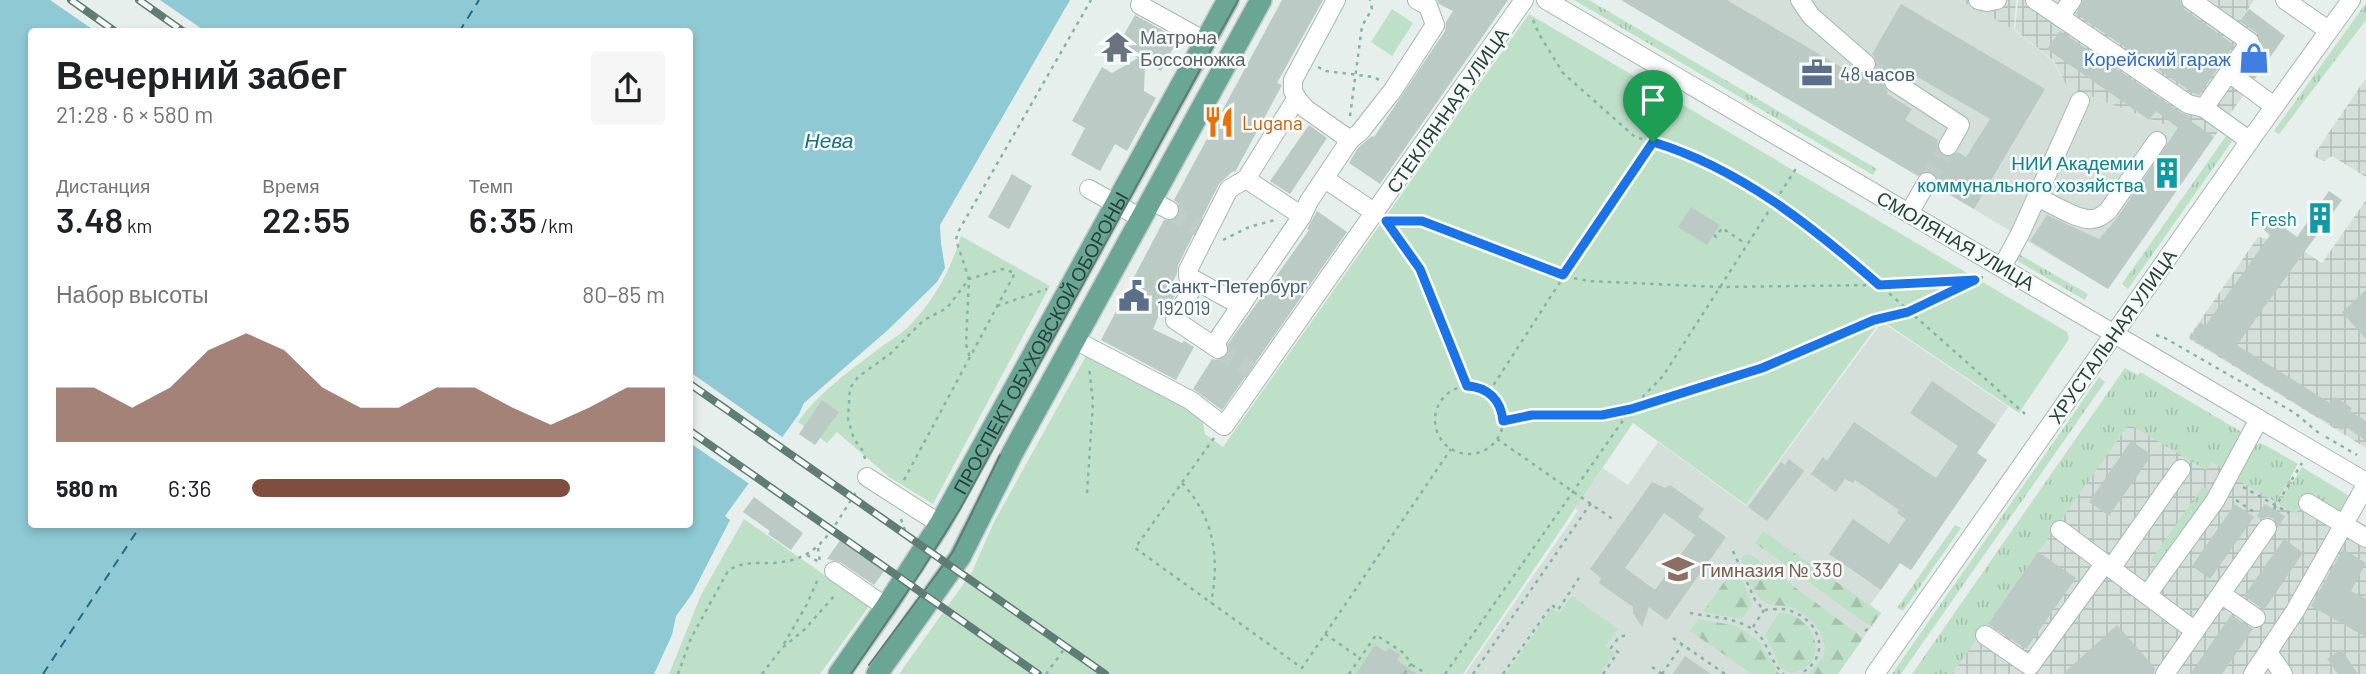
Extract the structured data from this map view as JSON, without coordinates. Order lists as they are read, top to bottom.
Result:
{
  "streets": {
    "main road": ["ПРОСПЕКТ ОБУХОВСКОЙ ОБОРОНЫ"],
    "street": ["СТЕКЛЯННАЯ УЛИЦА", "СМОЛЯНАЯ УЛИЦА", "ХРУСТАЛЬНАЯ УЛИЦА"]
  },
  "crossings": [
    ["СМОЛЯНАЯ УЛИЦА", "ХРУСТАЛЬНАЯ УЛИЦА"]
  ],
  "water": ["Нева"],
  "places": {
    "temple": ["Матрона Боссоножка"],
    "shop": ["Корейский гараж"],
    "office": ["48 часов"],
    "restaurant": ["Lugana"],
    "building": ["НИИ Академии коммунального хозяйства", "Fresh"],
    "public building": ["Санкт-Петербург 192019"],
    "school or university": ["Гимназия № 330"]
  },
  "page": {
    "heading": ["Вечерний забег", "21:28 · 6 × 580 m"],
    "stats": [
      ["Дистанция", "3.48 km"],
      ["Время", "22:55"],
      ["Темп", "6:35 /km"]
    ],
    "chart": ["Набор высоты", "80–85 m"],
    "list": [
      {
        "name": "580 m",
        "note": "6:36"
      }
    ]
  }
}
